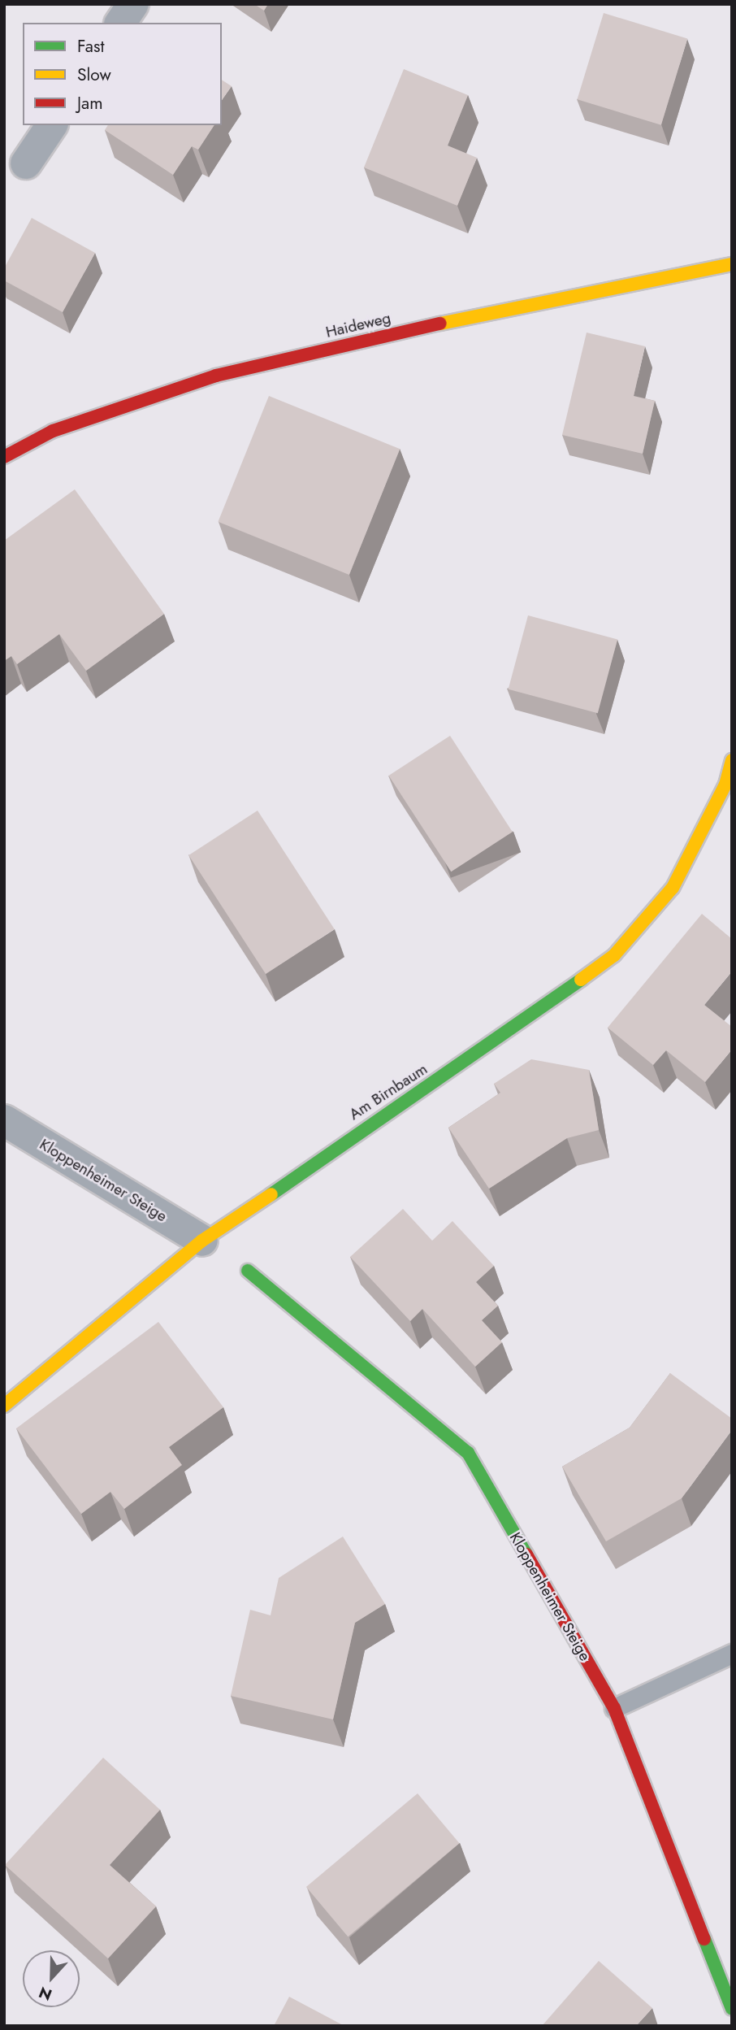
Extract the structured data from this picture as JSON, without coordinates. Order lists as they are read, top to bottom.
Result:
{
  "streets": {
    "street": ["Haideweg", "Am Birnbaum", "Kloppenheimer Steige"]
  },
  "crossings": [
    ["Am Birnbaum", "Kloppenheimer Steige"]
  ],
  "legend": ["Fast", "Slow", "Jam"],
  "north": "bottom"
}
